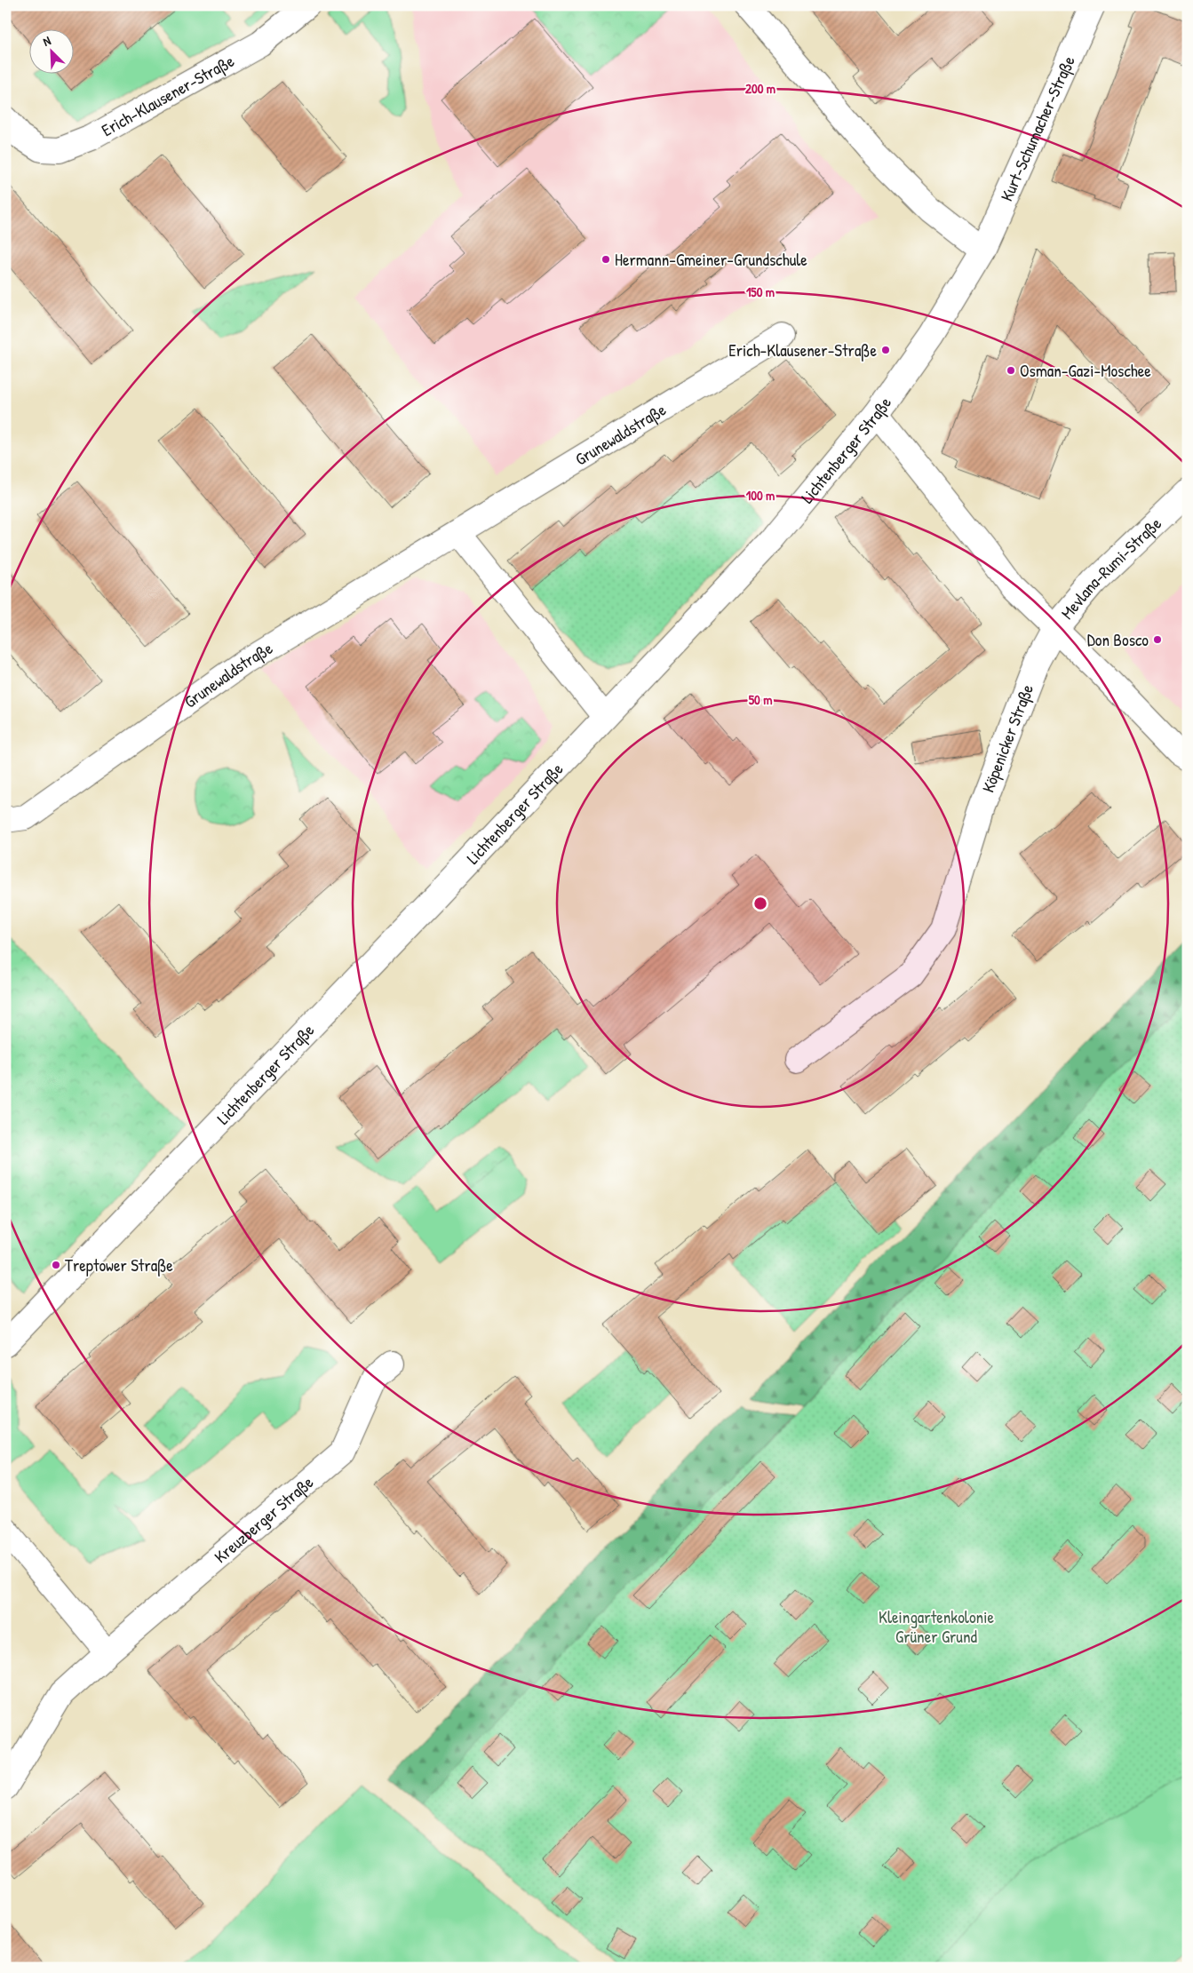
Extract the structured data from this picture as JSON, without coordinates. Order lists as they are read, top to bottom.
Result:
{
  "streets": {
    "street": [
      "Erich-Klausener-Straße",
      "Kurt-Schumacher-Straße",
      "Grunewaldstraße",
      "Lichtenberger Straße",
      "Mevlana-Rumi-Straße",
      "Köpenicker Straße",
      "Kreuzberger Straße"
    ]
  },
  "crossings": [
    ["Kurt-Schumacher-Straße", "Lichtenberger Straße"],
    ["Mevlana-Rumi-Straße", "Köpenicker Straße"]
  ],
  "parks": ["Kleingartenkolonie Grüner Grund"],
  "places": [
    "Hermann-Gmeiner-Grundschule",
    "Erich-Klausener-Straße",
    "Osman-Gazi-Moschee",
    "Don Bosco",
    "Treptower Straße"
  ],
  "north": "top left",
  "rings": [
    "200 m",
    "150 m",
    "100 m",
    "50 m"
  ]
}
